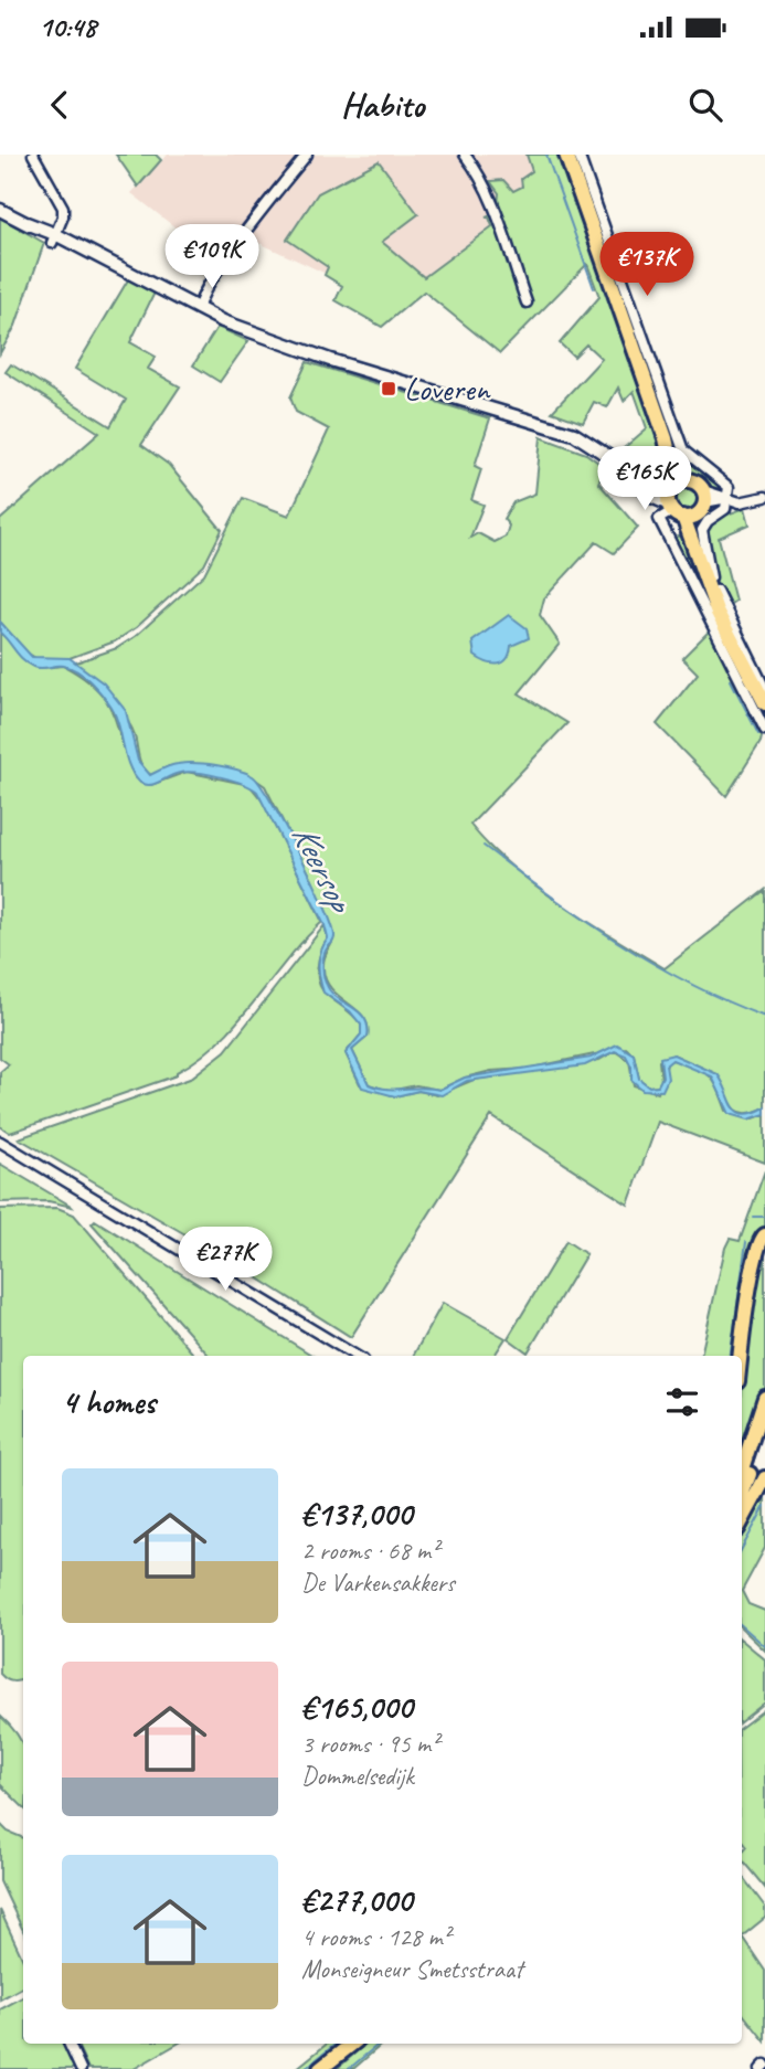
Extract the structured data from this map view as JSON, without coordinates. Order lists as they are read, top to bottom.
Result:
{
  "water": ["Keersop"],
  "places": {
    "transit": ["Loveren"]
  },
  "page": {
    "status": "10:48",
    "header": "Habito",
    "price": [
      "€109K",
      "€137K",
      "€165K",
      "€277K"
    ],
    "heading": "4 homes",
    "list": [
      {
        "name": "€137,000",
        "note": "2 rooms · 68 m² · De Varkensakkers"
      },
      {
        "name": "€165,000",
        "note": "3 rooms · 95 m² · Dommelsedijk"
      },
      {
        "name": "€277,000",
        "note": "4 rooms · 128 m² · Monseigneur Smetsstraat"
      }
    ]
  }
}
